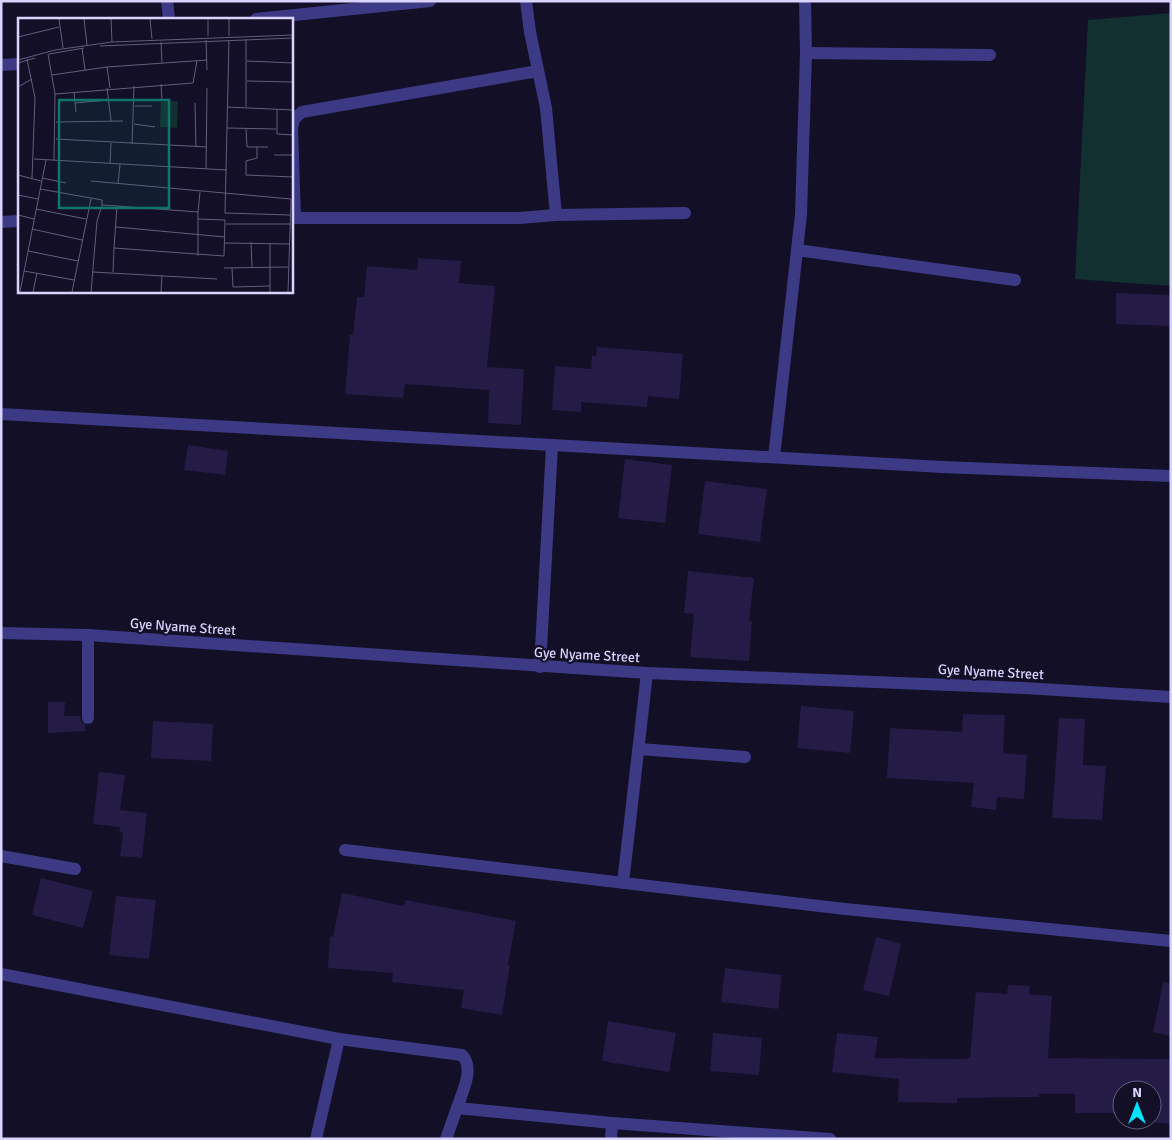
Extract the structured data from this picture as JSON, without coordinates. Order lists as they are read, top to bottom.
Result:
{
  "streets": {
    "street": ["Gye Nyame Street"]
  },
  "north": "top"
}
